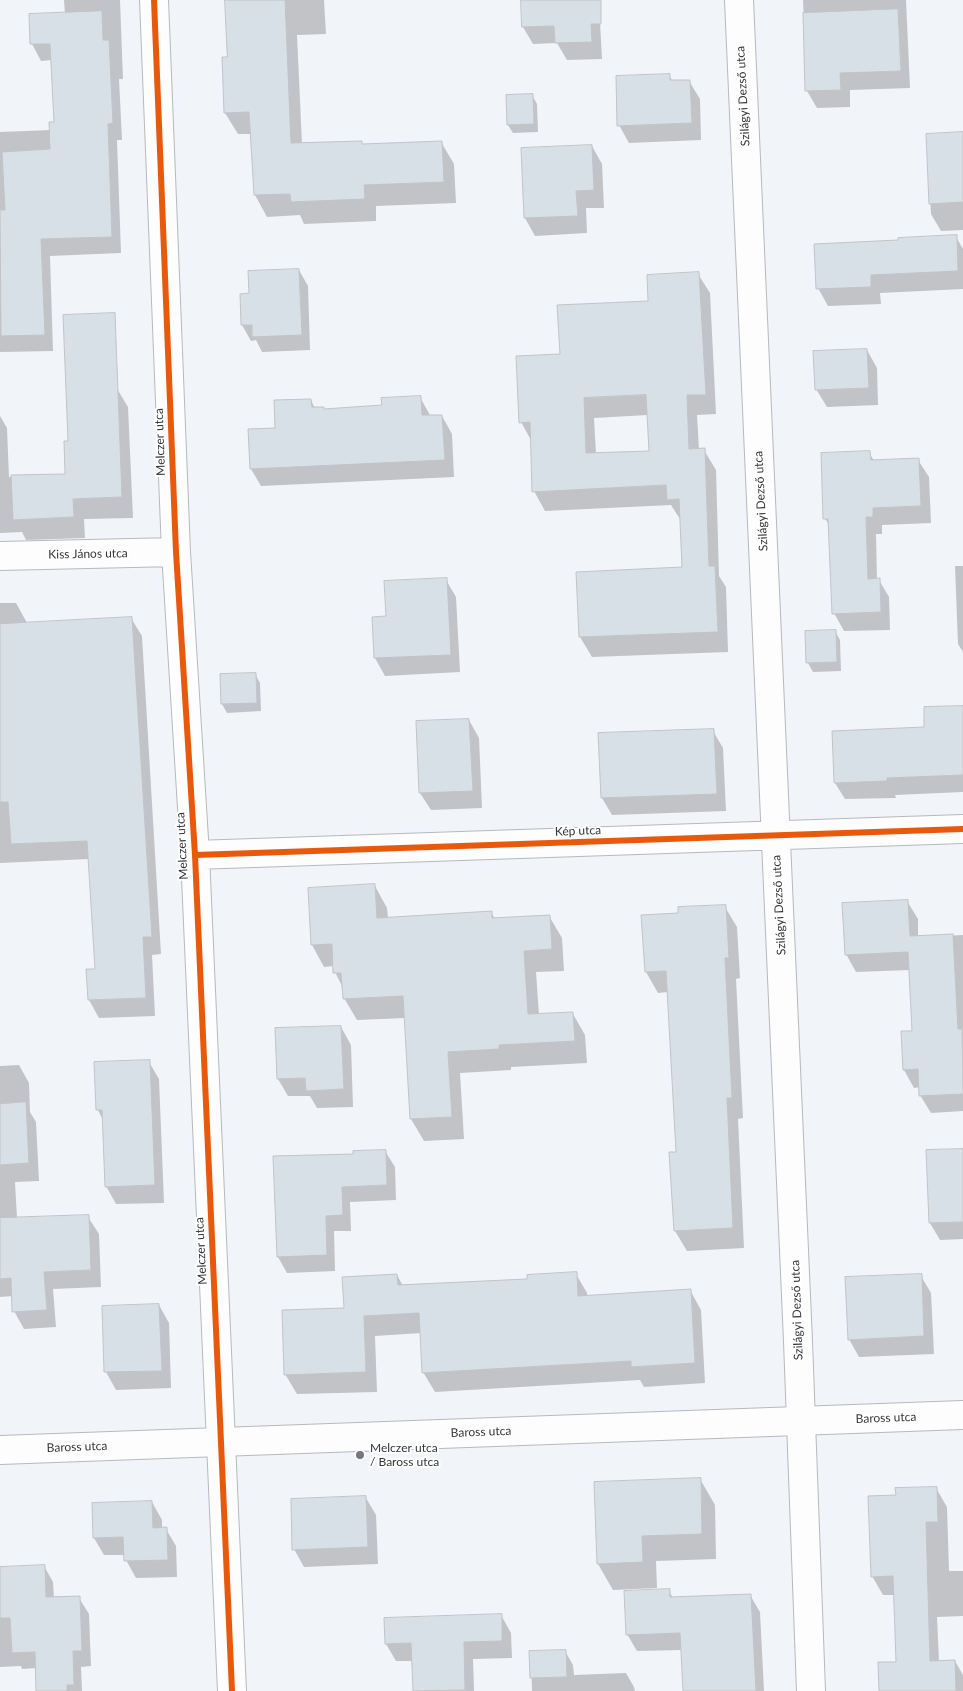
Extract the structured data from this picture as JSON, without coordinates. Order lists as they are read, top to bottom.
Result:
{
  "streets": {
    "street": [
      "Szilágyi Dezső utca",
      "Melczer utca",
      "Kiss János utca",
      "Kép utca",
      "Baross utca"
    ]
  },
  "crossings": [
    ["Szilágyi Dezső utca", "Kép utca"],
    ["Szilágyi Dezső utca", "Baross utca"],
    ["Melczer utca", "Kiss János utca"],
    ["Melczer utca", "Kép utca"],
    ["Melczer utca", "Baross utca"]
  ],
  "places": ["Melczer utca / Baross utca"]
}
